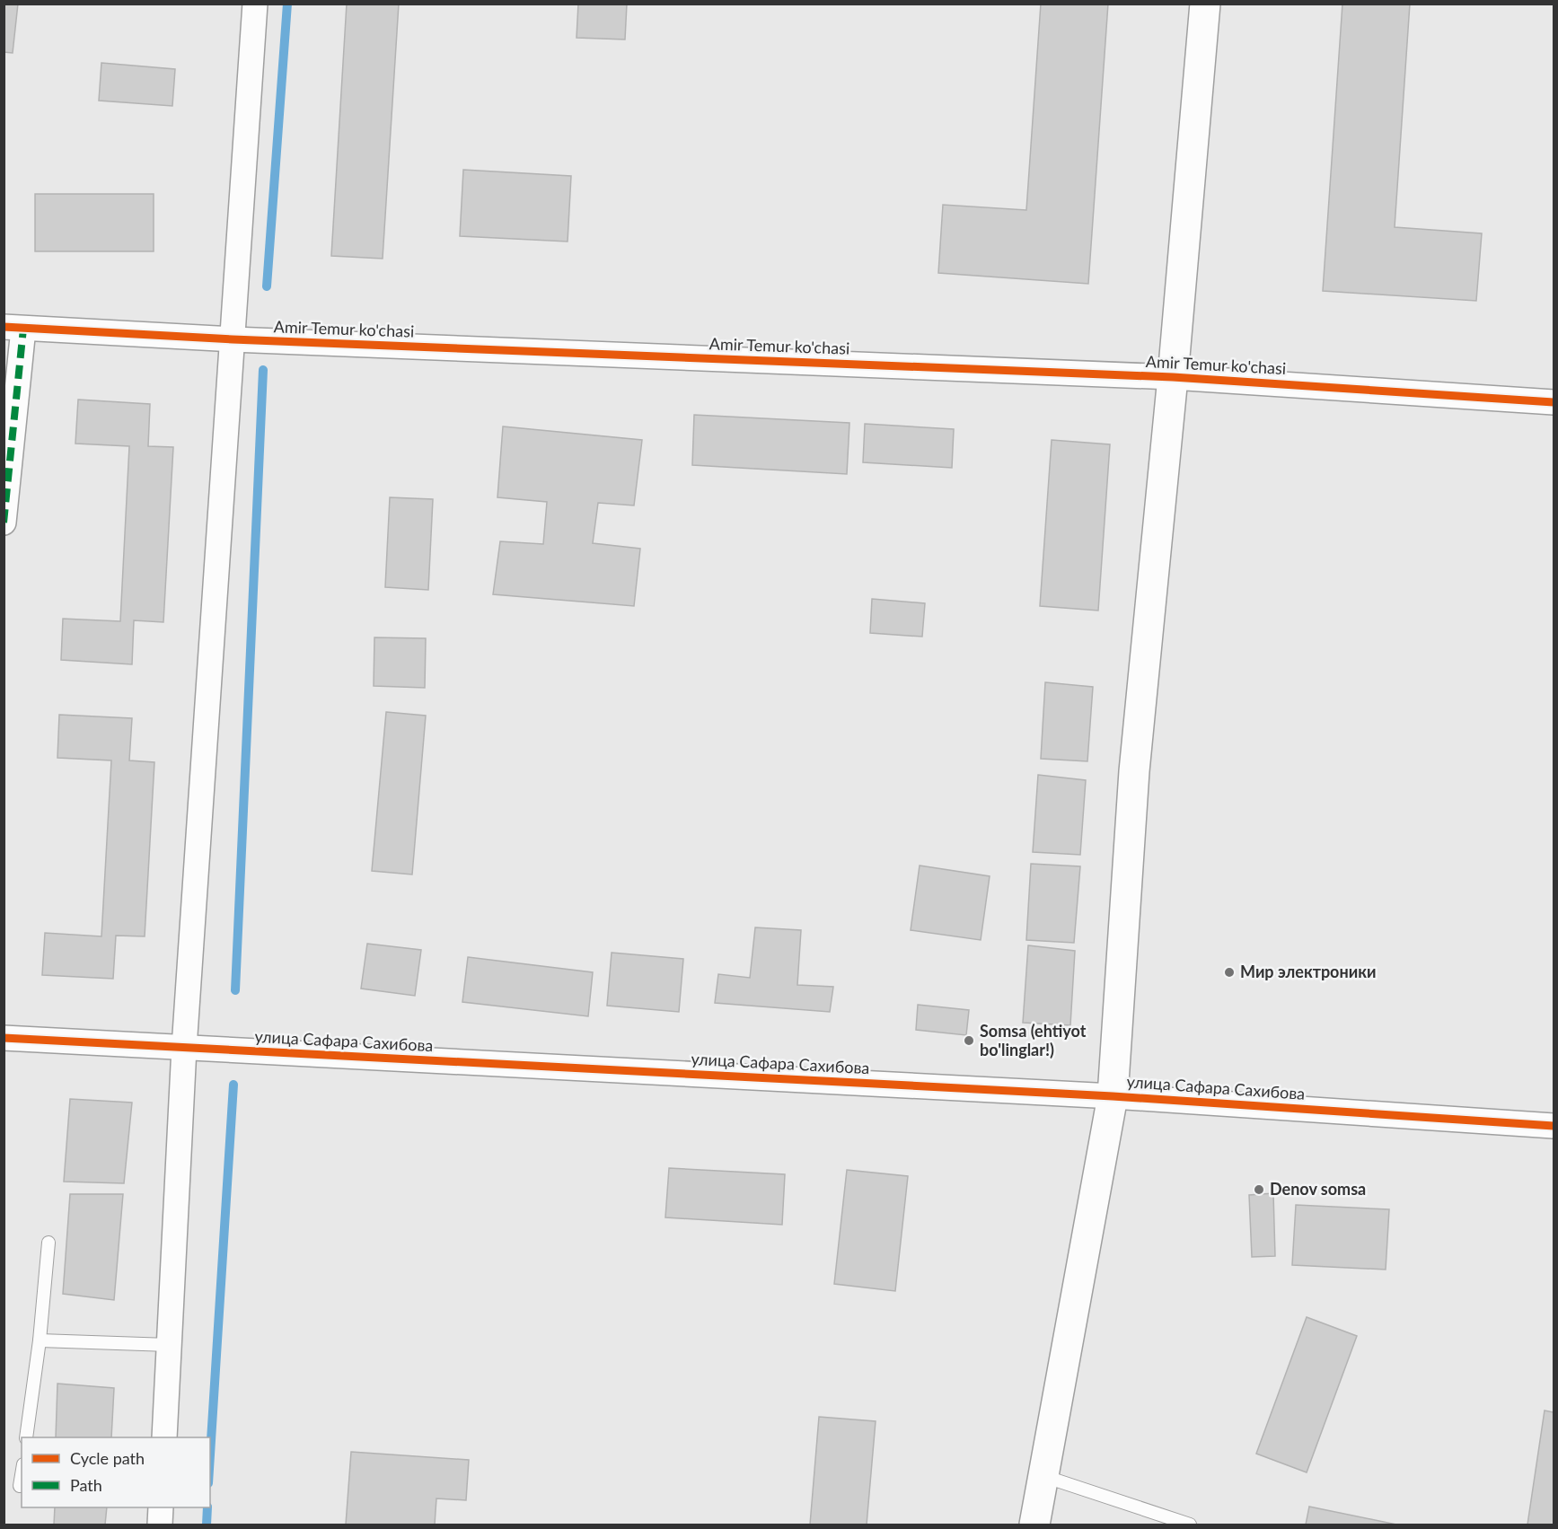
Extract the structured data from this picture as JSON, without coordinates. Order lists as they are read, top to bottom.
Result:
{
  "streets": {
    "street": ["Amir Temur ko'chasi", "улица Сафара Сахибова"]
  },
  "places": ["Мир электроники", "Somsa (ehtiyot bo'linglar!)", "Denov somsa"],
  "legend": ["Cycle path", "Path"]
}
